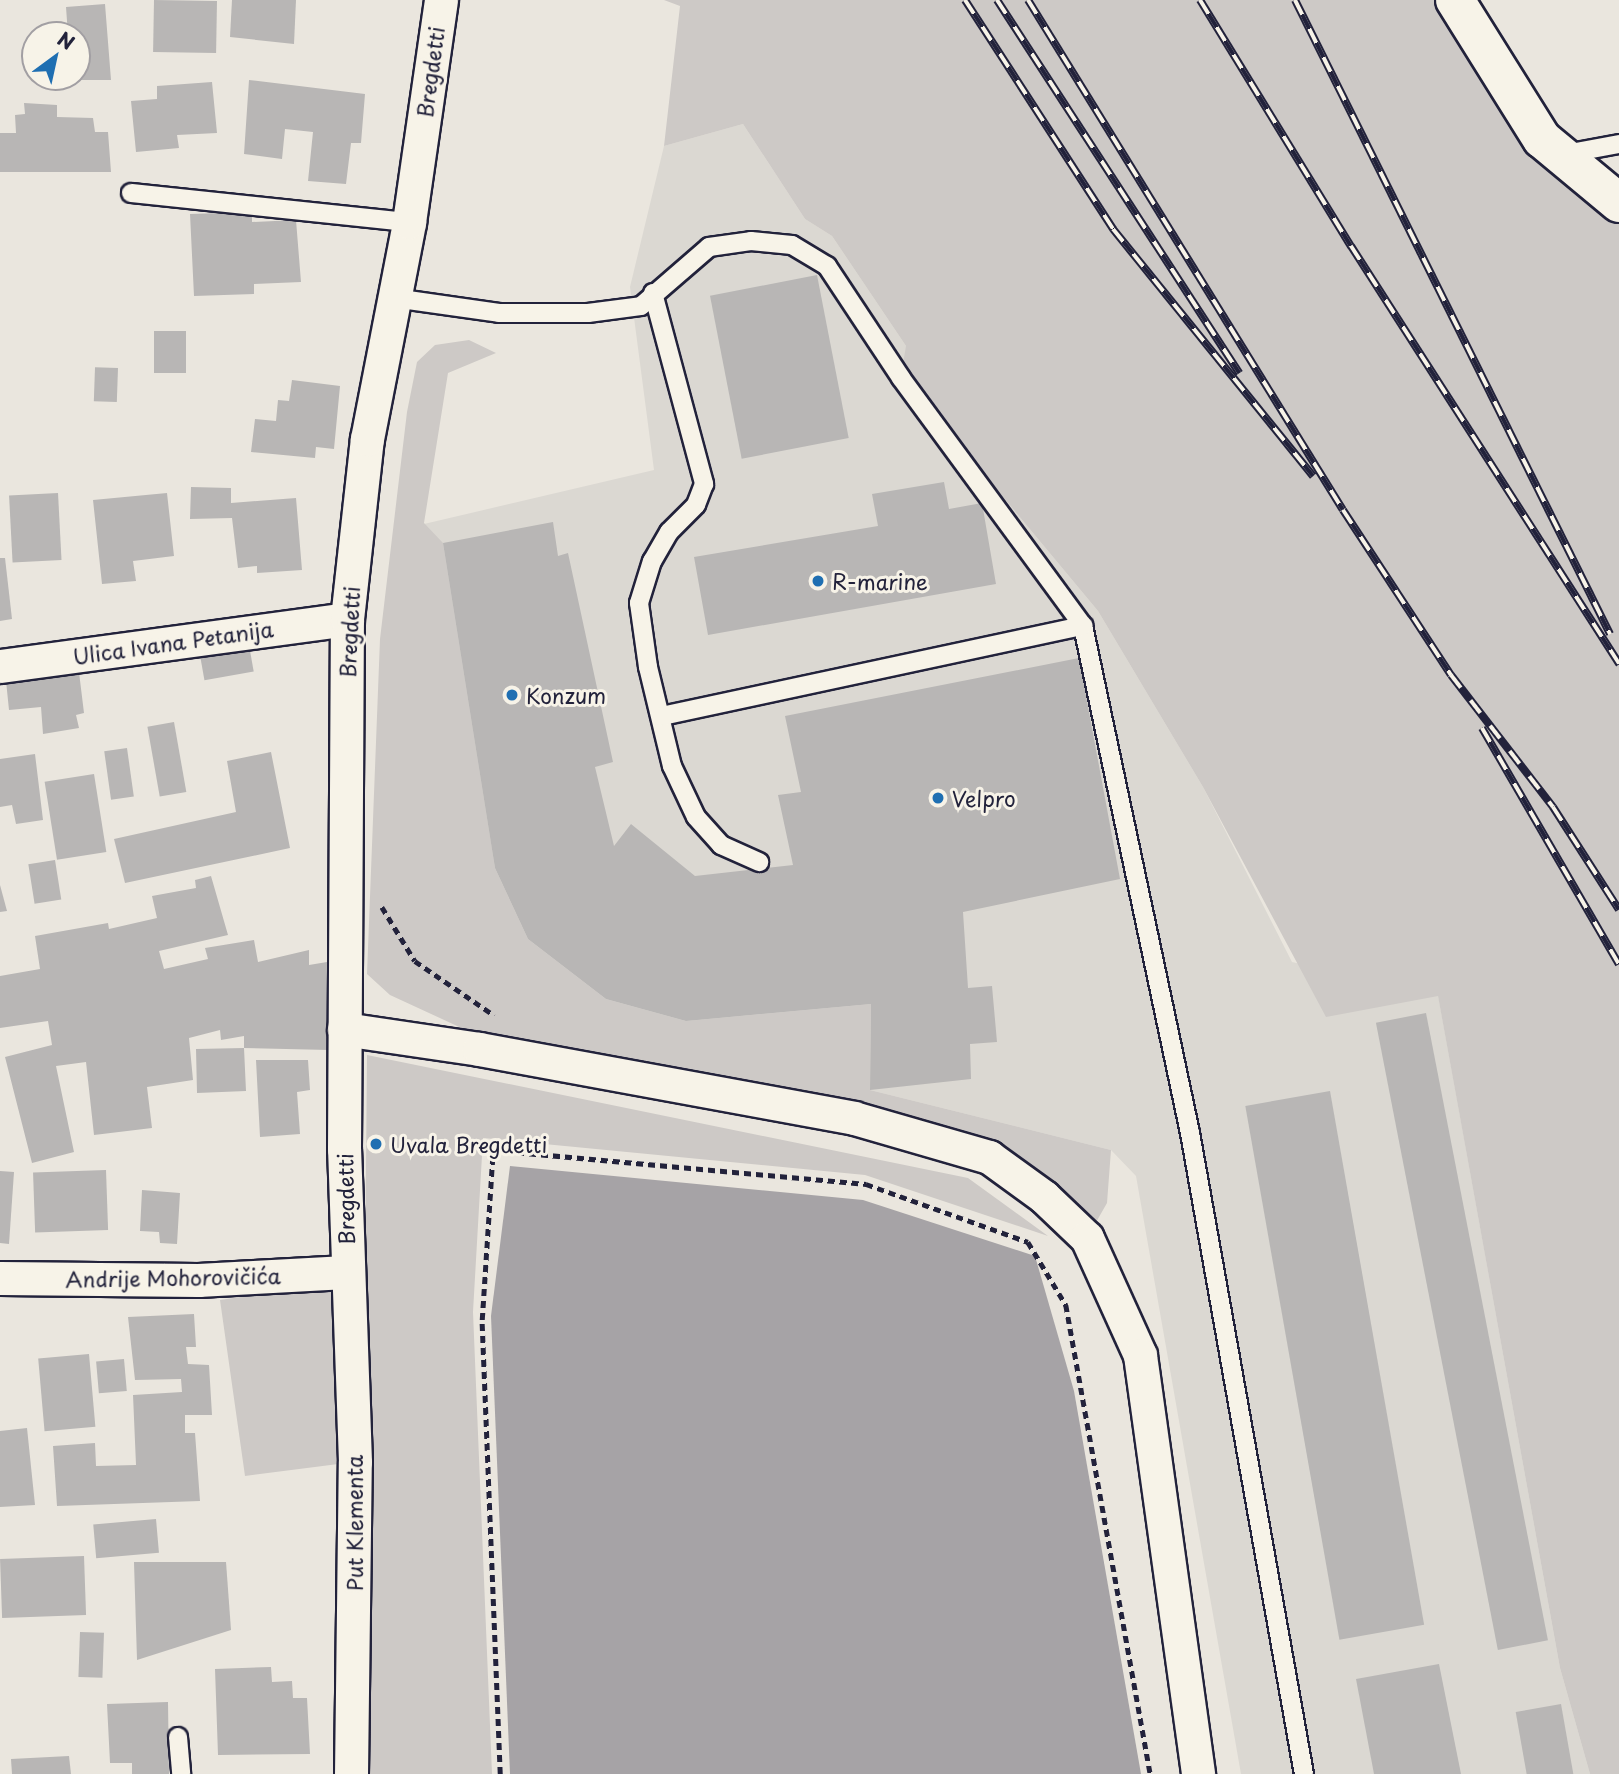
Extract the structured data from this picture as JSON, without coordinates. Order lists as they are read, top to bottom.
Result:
{
  "streets": {
    "street": [
      "Bregdetti",
      "Ulica Ivana Petanija",
      "Andrije Mohorovičića",
      "Put Klementa"
    ]
  },
  "crossings": [
    ["Bregdetti", "Ulica Ivana Petanija"],
    ["Bregdetti", "Andrije Mohorovičića"],
    ["Bregdetti", "Put Klementa"],
    ["Andrije Mohorovičića", "Put Klementa"]
  ],
  "places": [
    "R-marine",
    "Konzum",
    "Velpro",
    "Uvala Bregdetti"
  ],
  "north": "top right"
}
